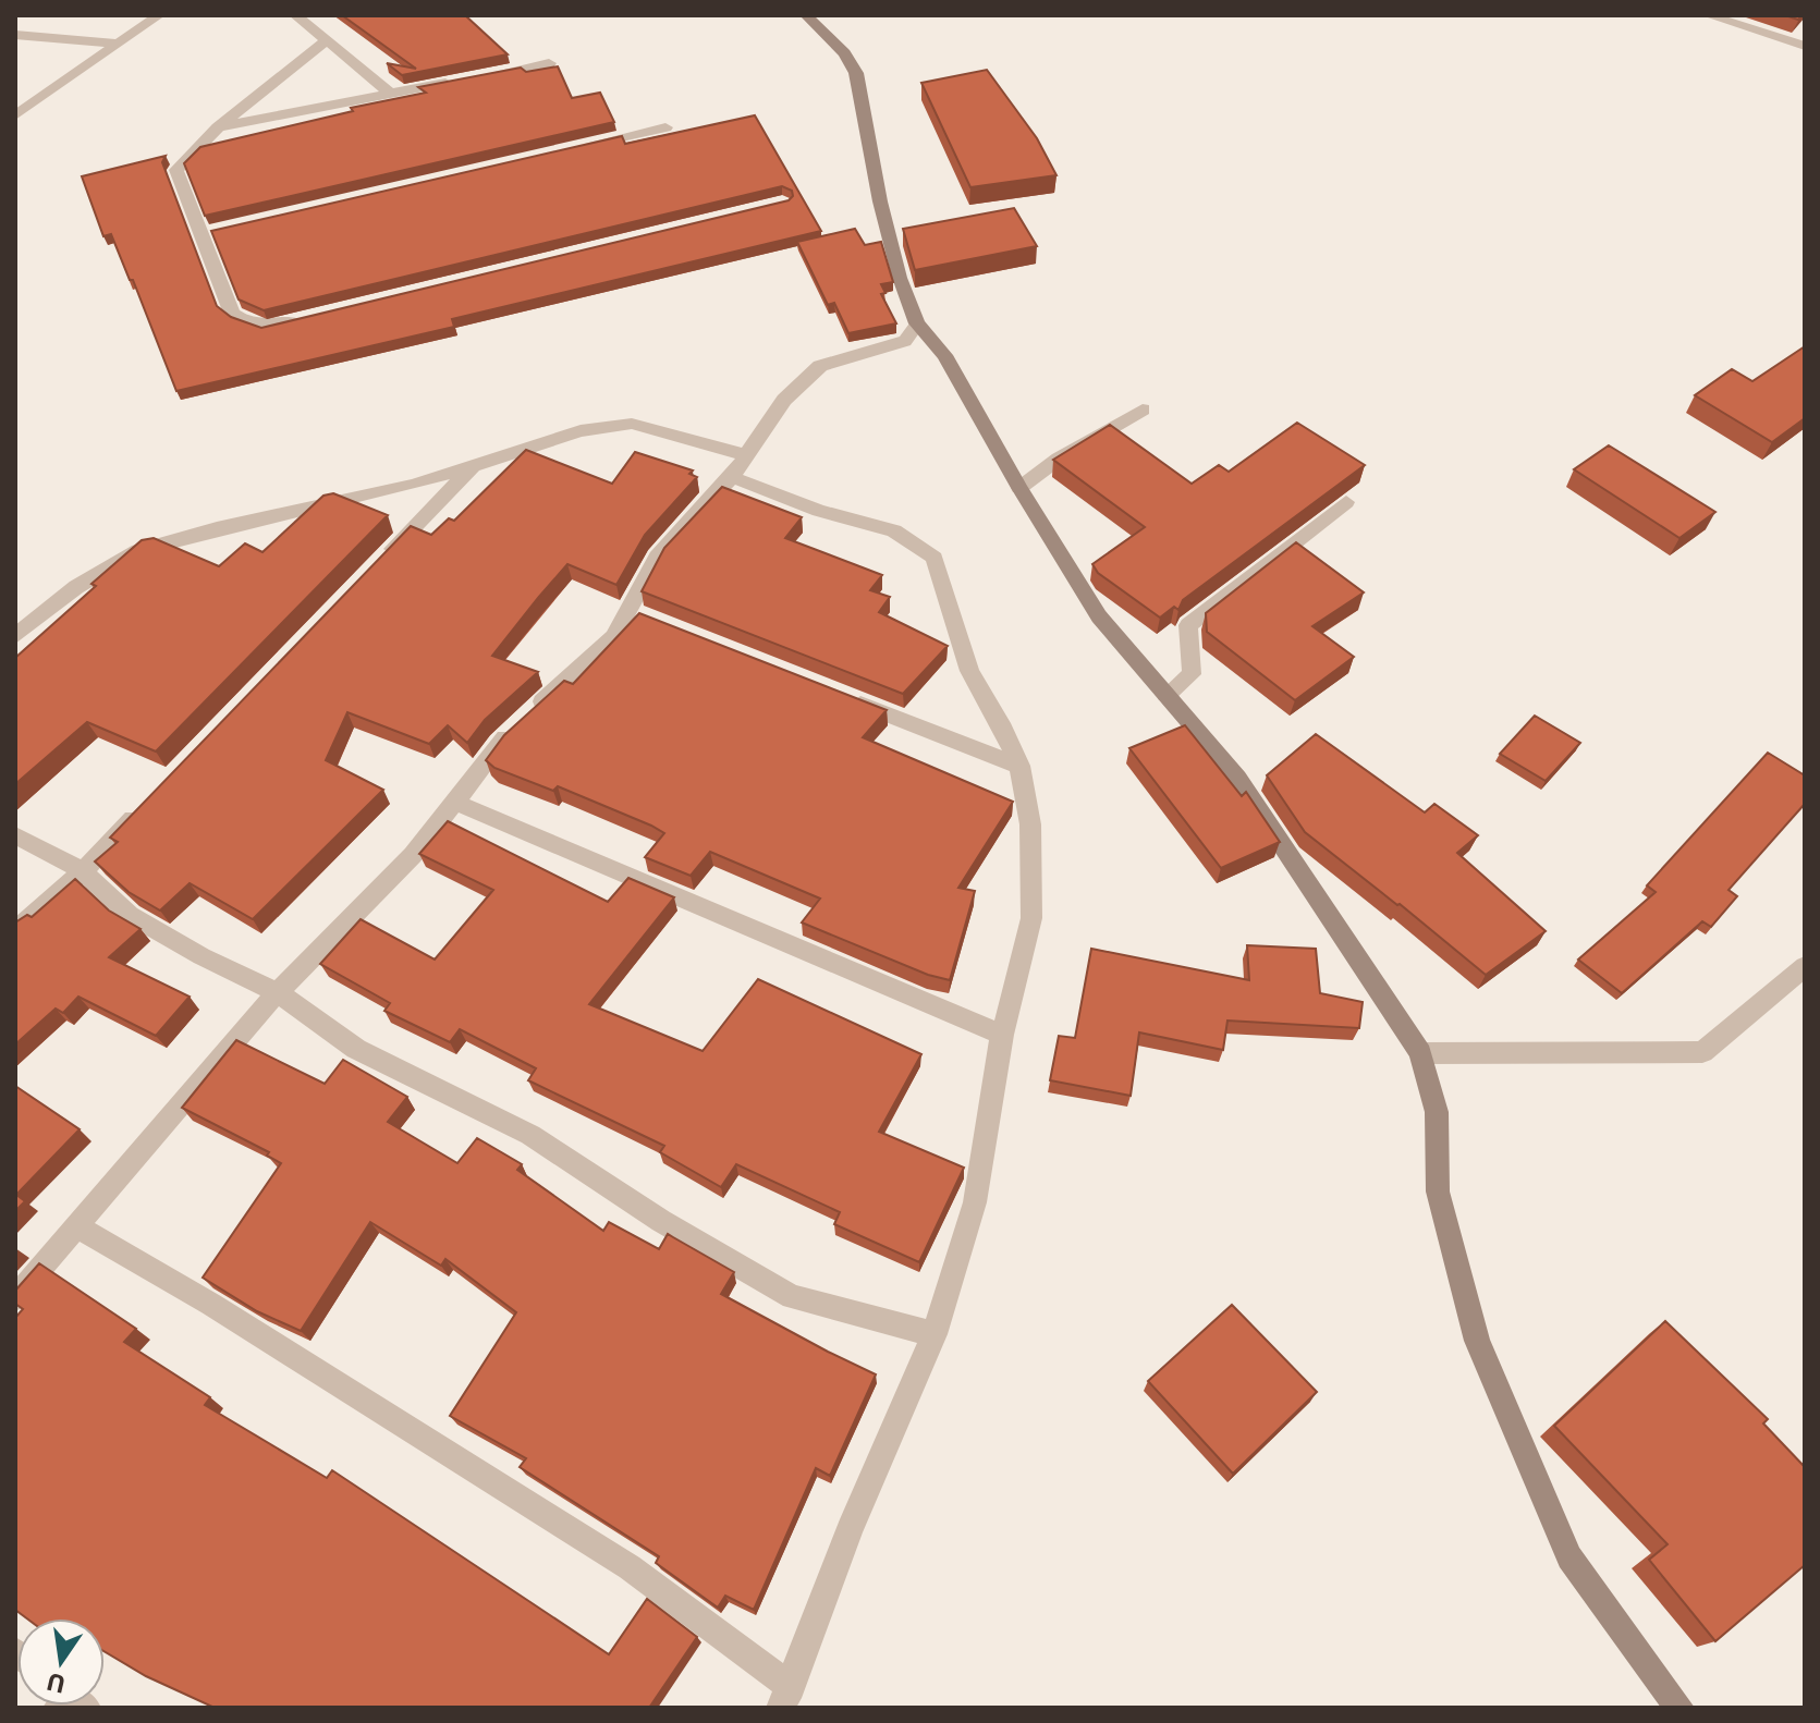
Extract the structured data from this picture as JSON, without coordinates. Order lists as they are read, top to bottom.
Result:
{
  "north": "bottom"
}
